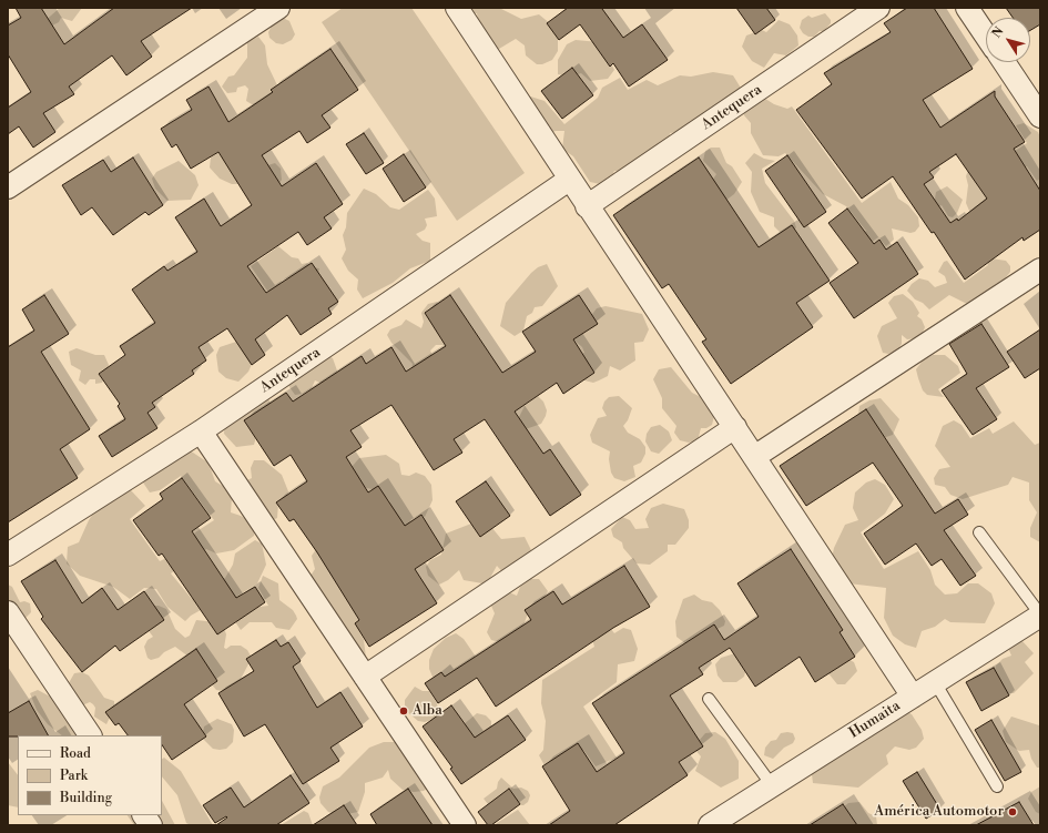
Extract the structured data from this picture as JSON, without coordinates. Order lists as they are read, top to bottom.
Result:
{
  "streets": {
    "street": ["Antequera", "Humaita"]
  },
  "places": ["Alba", "América Automotor"],
  "legend": ["Road", "Park", "Building"],
  "north": "top left"
}
